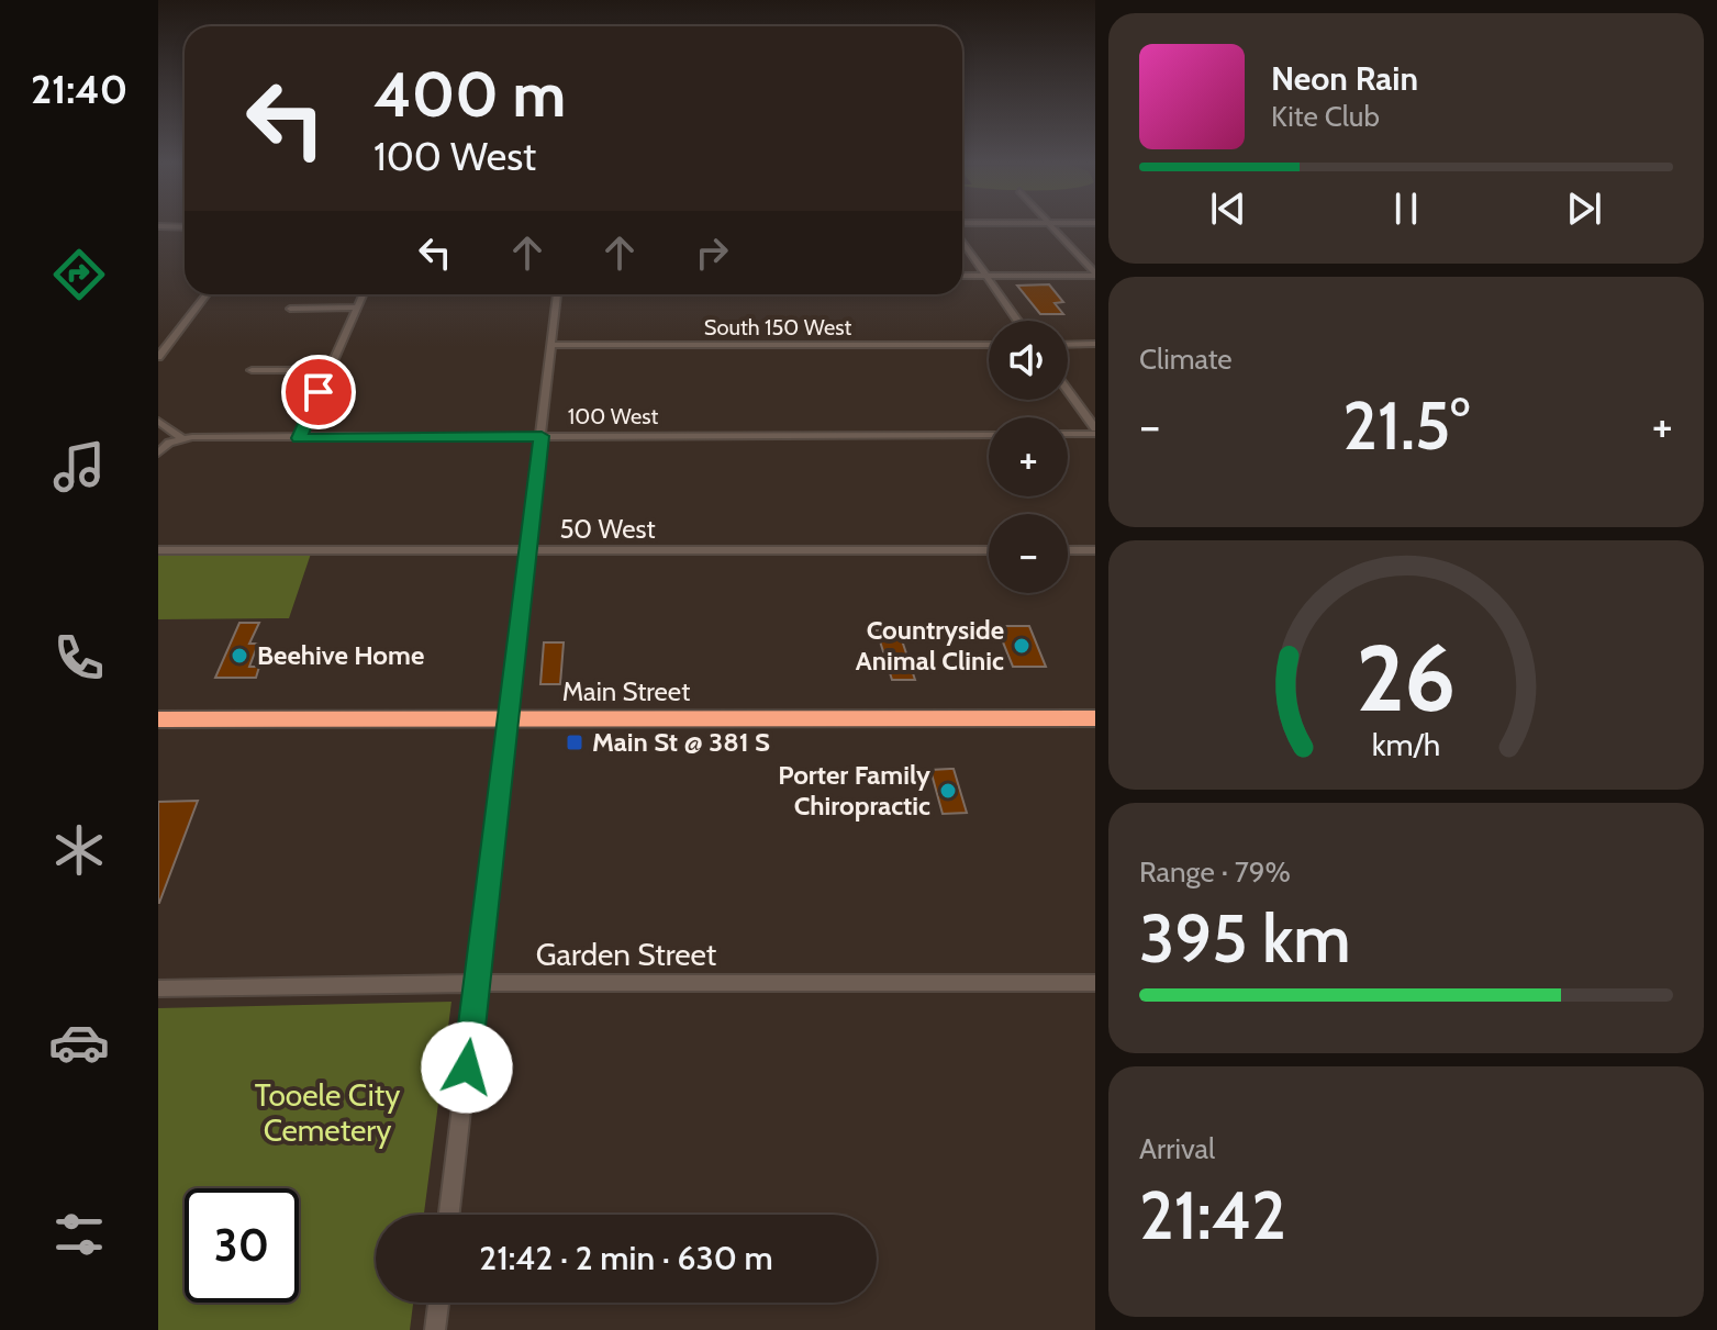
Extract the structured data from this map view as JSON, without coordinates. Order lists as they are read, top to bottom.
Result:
{
  "streets": {
    "highway": ["Main Street"],
    "street": [
      "South 150 West",
      "100 West",
      "50 West",
      "Garden Street"
    ]
  },
  "parks": ["Tooele City Cemetery"],
  "places": {
    "other": ["Countryside Animal Clinic", "Beehive Home", "Porter Family Chiropractic"],
    "transit": ["Main St @ 381 S"]
  },
  "page": {
    "tabs": "21:40",
    "turn": ["400 m", "100 West"],
    "song": ["Neon Rain", "Kite Club"],
    "tile": [
      "Climate",
      ["Range · 79%", "395 km"],
      ["Arrival", "21:42"]
    ],
    "map_buttons": ["+", "−"],
    "heat": ["−", "21.5°", "+"],
    "limit": "30",
    "trip": "21:42 · 2 min · 630 m",
    "gauge": ["26", "km/h"]
  }
}
